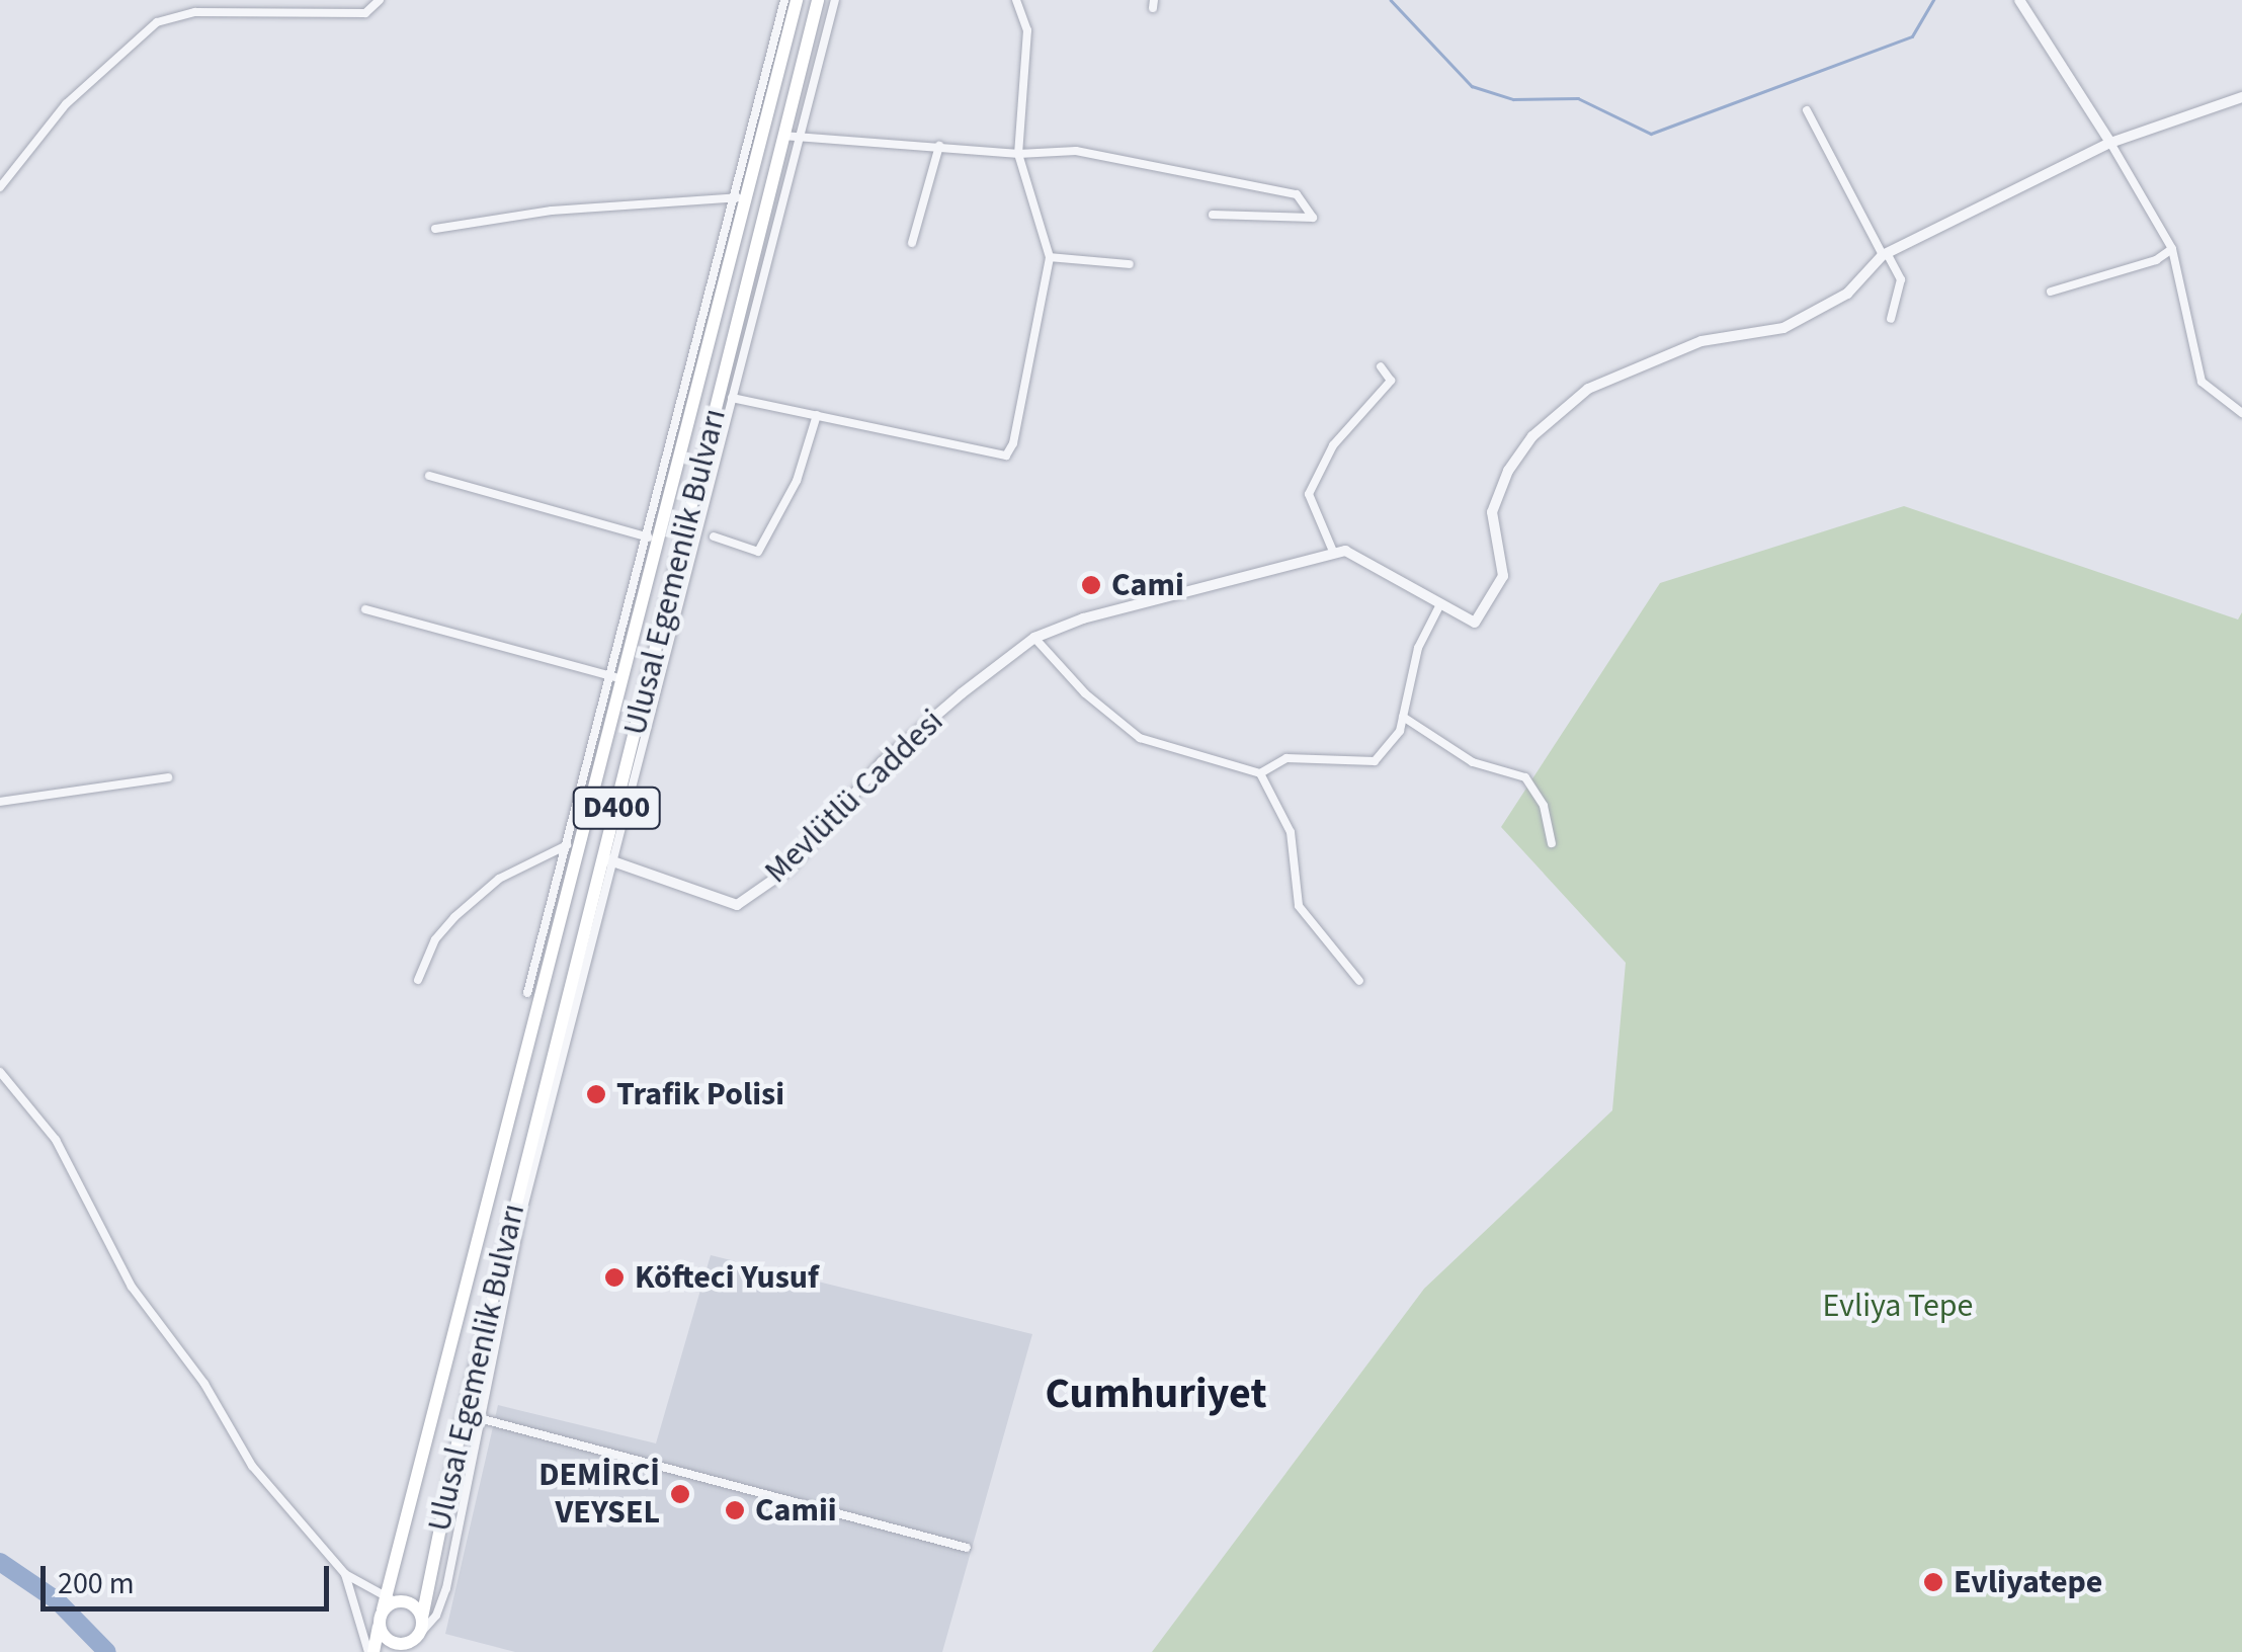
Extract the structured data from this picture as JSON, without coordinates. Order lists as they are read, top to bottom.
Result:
{
  "streets": {
    "highway": ["Ulusal Egemenlik Bulvarı", "D400"],
    "street": ["Mevlütlü Caddesi"]
  },
  "crossings": [
    ["Ulusal Egemenlik Bulvarı", "Mevlütlü Caddesi"]
  ],
  "districts": ["Cumhuriyet"],
  "parks": ["Evliya Tepe"],
  "places": [
    "Cami",
    "Trafik Polisi",
    "Köfteci Yusuf",
    "DEMİRCİ VEYSEL",
    "Camii",
    "Evliyatepe"
  ],
  "scale_bar": "200 m"
}
